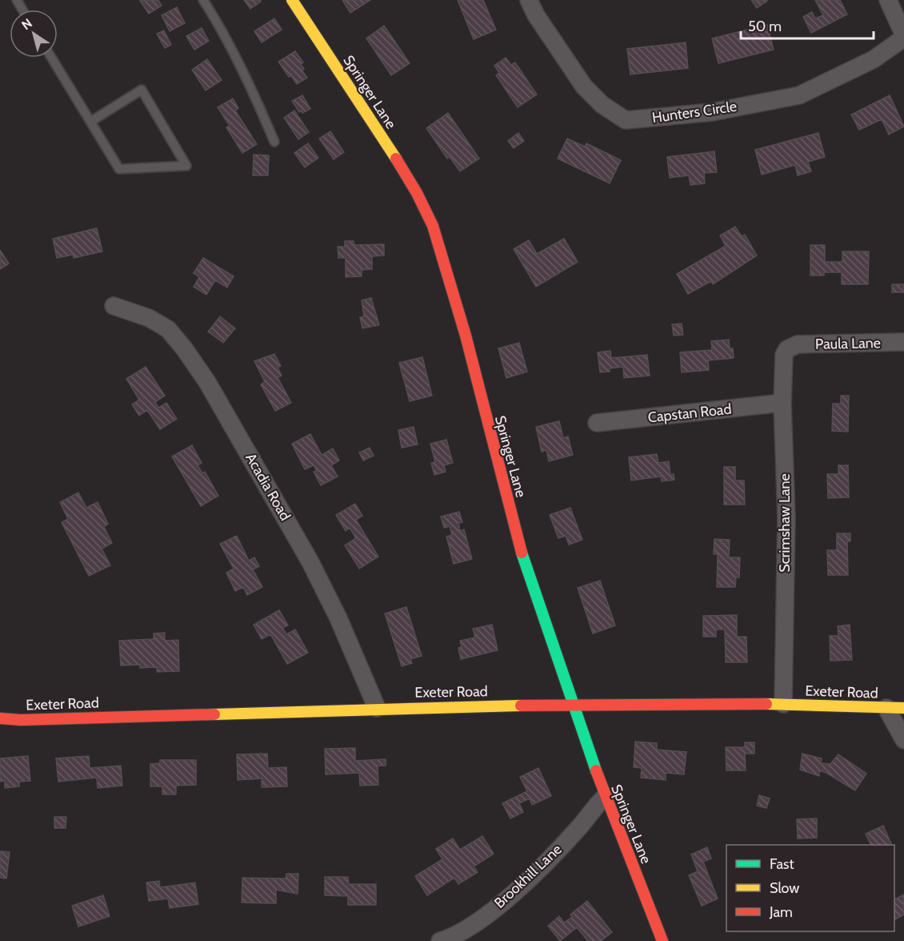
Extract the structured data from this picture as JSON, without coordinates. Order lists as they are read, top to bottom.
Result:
{
  "streets": {
    "street": [
      "Springer Lane",
      "Hunters Circle",
      "Paula Lane",
      "Capstan Road",
      "Acadia Road",
      "Scrimshaw Lane",
      "Exeter Road",
      "Brookhill Lane"
    ]
  },
  "crossings": [
    ["Springer Lane", "Exeter Road"],
    ["Springer Lane", "Brookhill Lane"],
    ["Paula Lane", "Scrimshaw Lane"],
    ["Capstan Road", "Scrimshaw Lane"],
    ["Acadia Road", "Exeter Road"],
    ["Scrimshaw Lane", "Exeter Road"]
  ],
  "legend": ["Fast", "Slow", "Jam"],
  "scale_bar": "50 m",
  "north": "top left"
}
